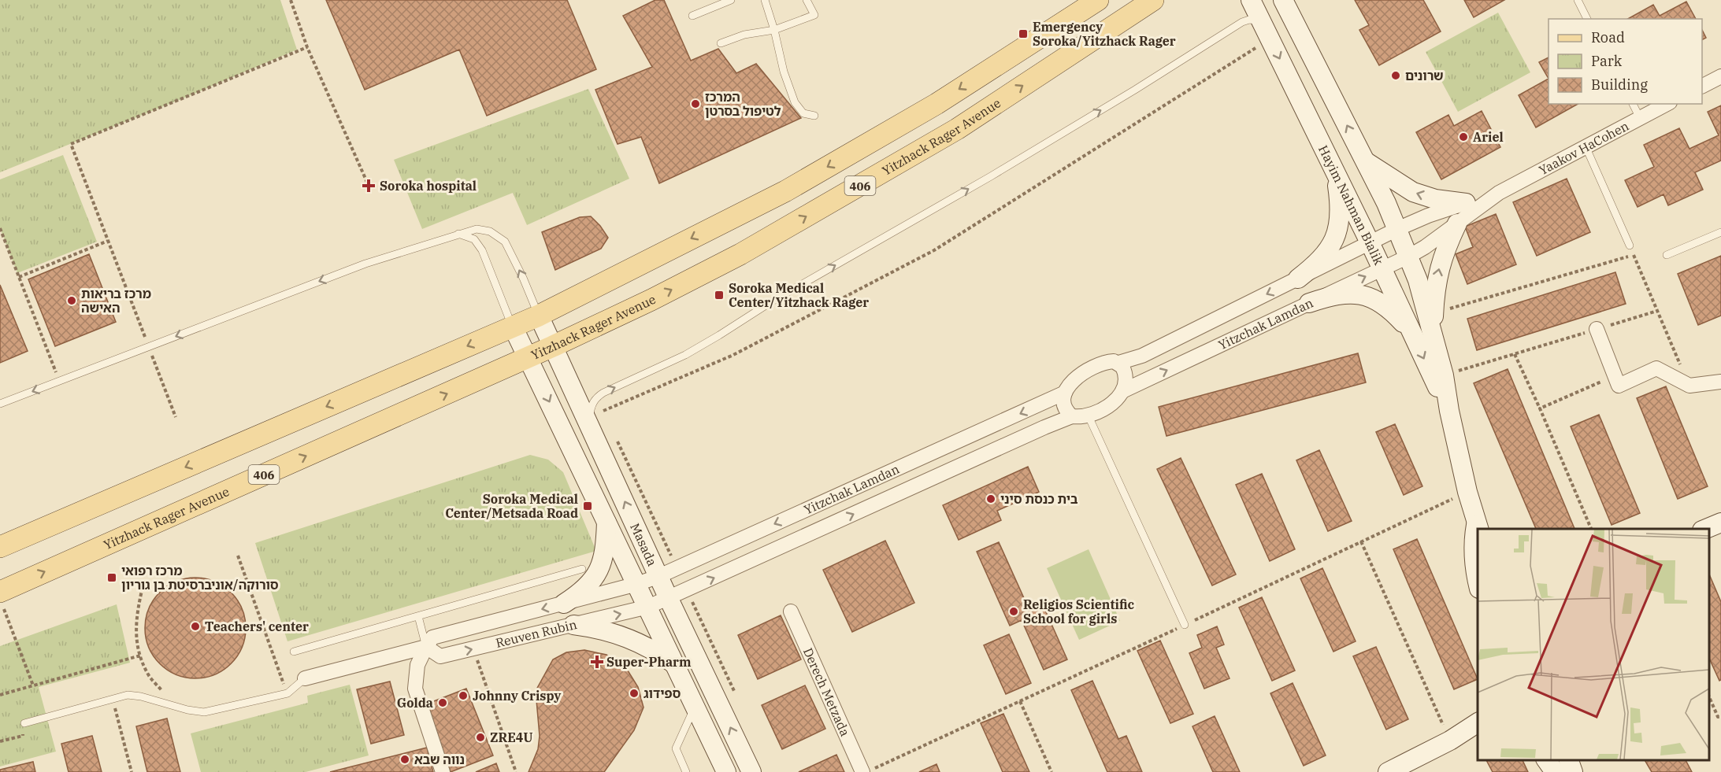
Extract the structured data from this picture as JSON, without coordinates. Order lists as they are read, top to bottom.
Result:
{
  "streets": {
    "main road": ["Yitzhack Rager Avenue", "406"],
    "street": [
      "Yaakov HaCohen",
      "Hayim Nahman Bialik",
      "Yitzchak Lamdan",
      "Masada",
      "Reuven Rubin",
      "Derech Metzada"
    ]
  },
  "crossings": [
    ["Yitzhack Rager Avenue", "Masada"],
    ["Yaakov HaCohen", "Hayim Nahman Bialik"],
    ["Yaakov HaCohen", "Yitzchak Lamdan"],
    ["406", "Masada"],
    ["Hayim Nahman Bialik", "Yitzchak Lamdan"],
    ["Yitzchak Lamdan", "Masada"],
    ["Yitzchak Lamdan", "Reuven Rubin"],
    ["Masada", "Reuven Rubin"]
  ],
  "places": {
    "transit": [
      "Emergency Soroka/Yitzhack Rager",
      "Soroka Medical Center/Yitzhack Rager",
      "Soroka Medical Center/Metsada Road",
      "מרכז רפואי סורוקה/אוניברסיטת בן גוריון"
    ],
    "other": [
      "שרונים",
      "המרכז לטיפול בסרטן",
      "Ariel",
      "מרכז בריאות האישה",
      "בית כנסת סיני",
      "Religios Scientific School for girls",
      "Teachers' center",
      "ספידוג",
      "Johnny Crispy",
      "Golda",
      "ZRE4U",
      "נווה שבא"
    ],
    "health": ["Soroka hospital", "Super-Pharm"]
  },
  "legend": ["Road", "Park", "Building"]
}
